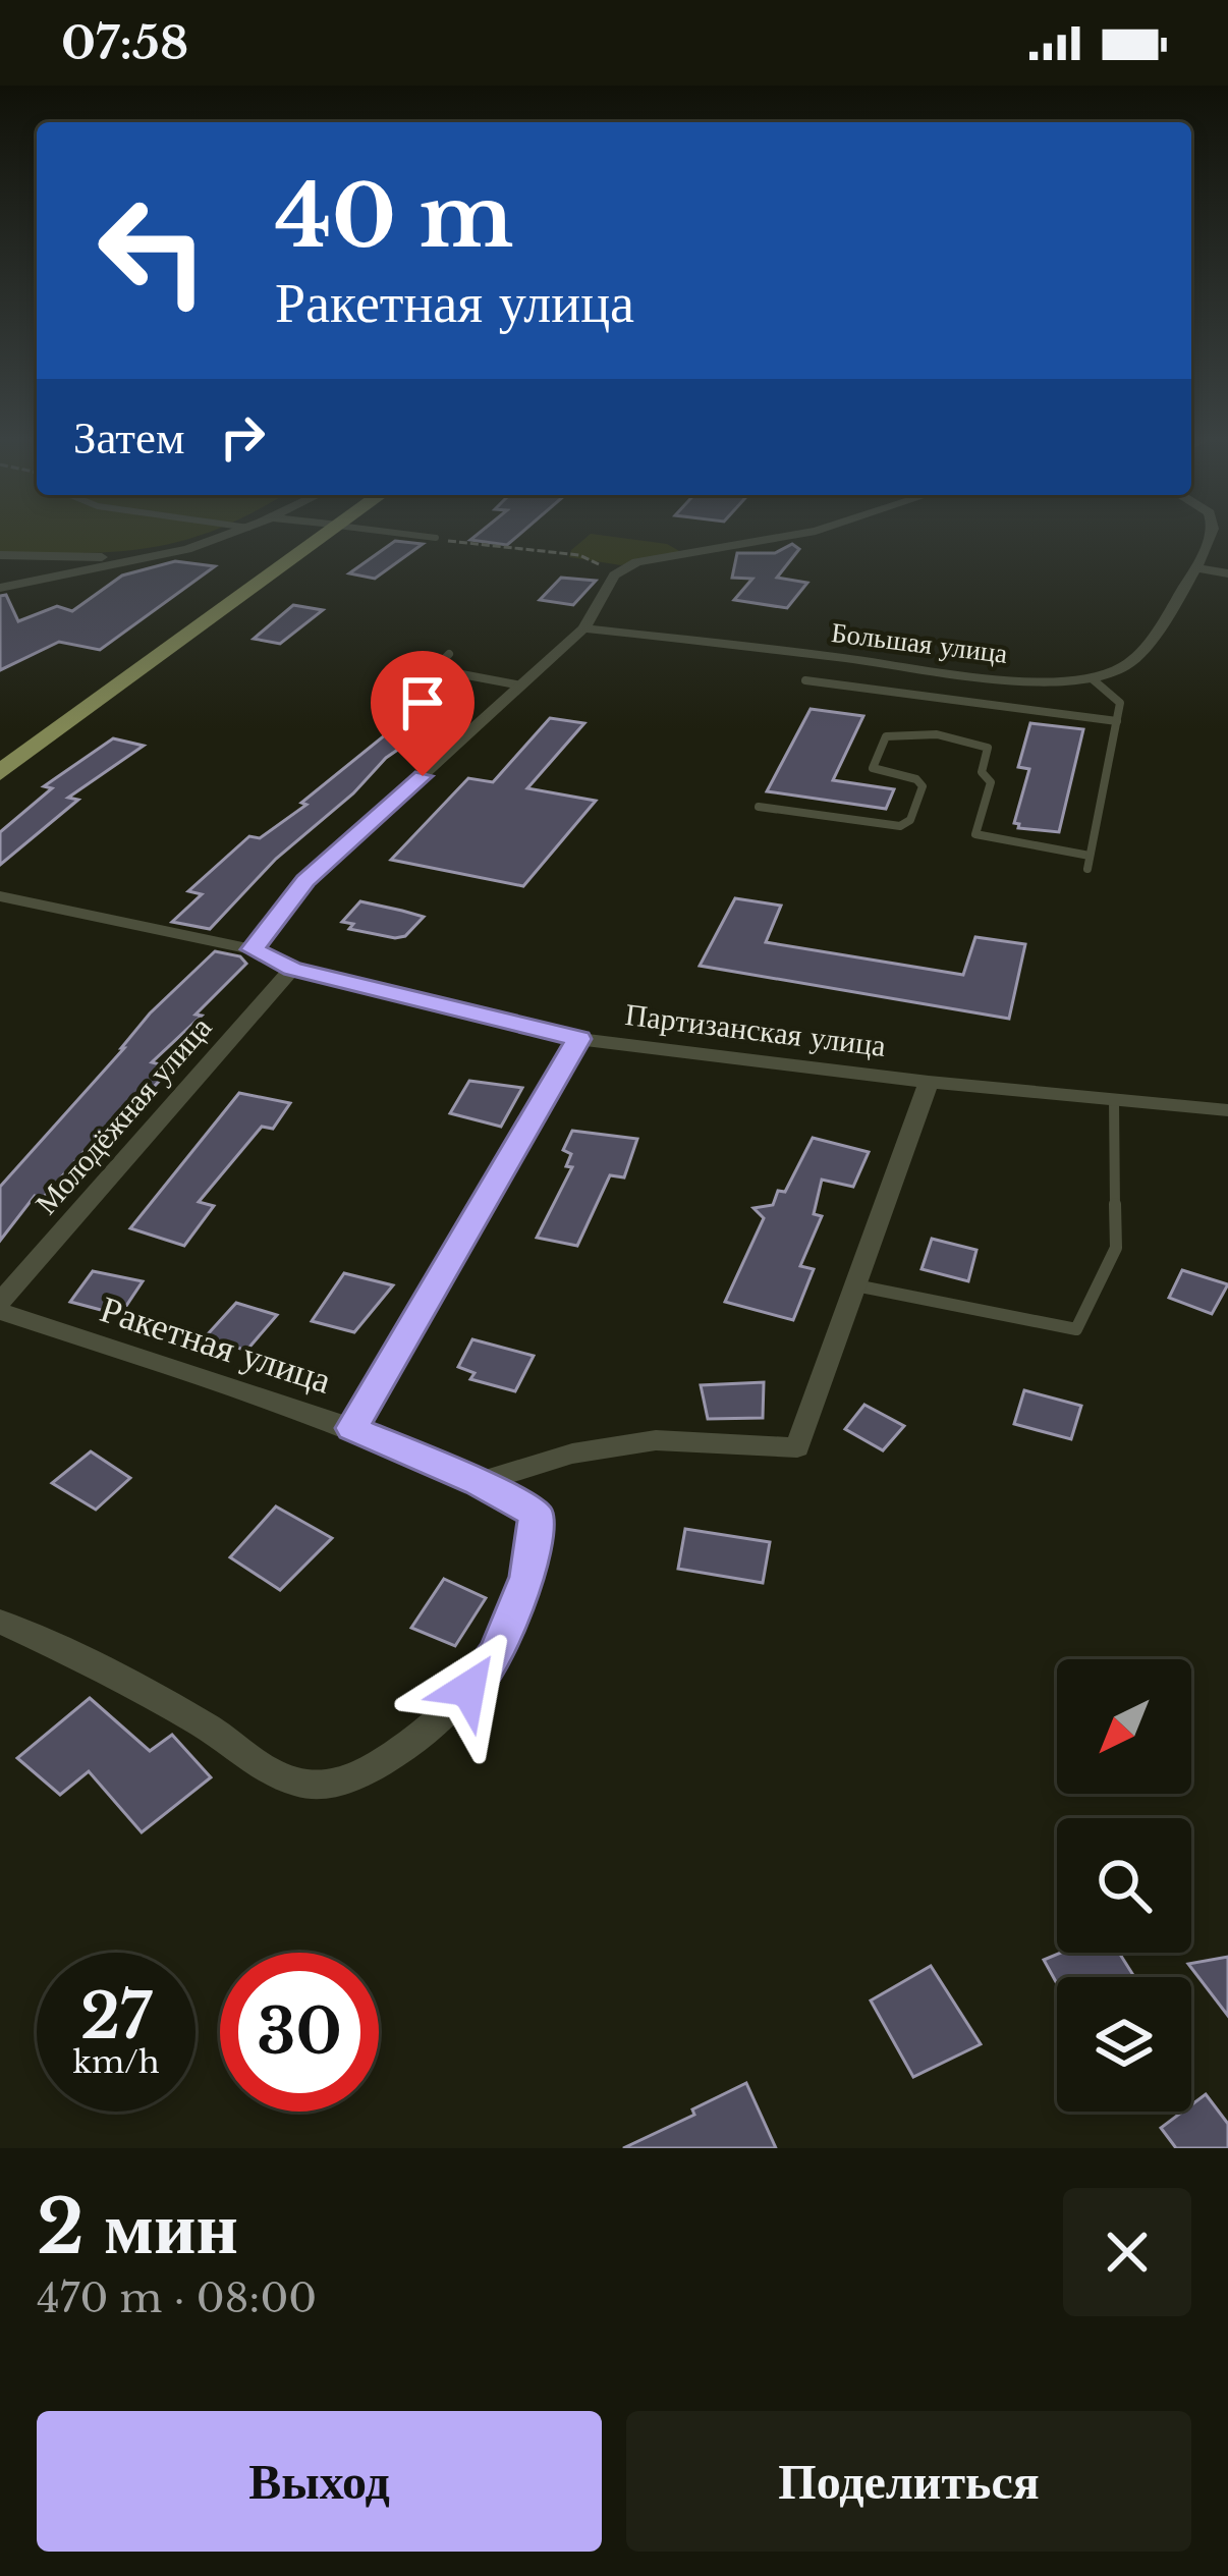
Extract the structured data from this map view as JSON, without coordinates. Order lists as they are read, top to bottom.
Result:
{
  "streets": {
    "street": [
      "Большая улица",
      "Партизанская улица",
      "Молодёжная улица",
      "Ракетная улица"
    ]
  },
  "crossings": [
    ["Партизанская улица", "Молодёжная улица"],
    ["Молодёжная улица", "Ракетная улица"]
  ],
  "north": "bottom left",
  "page": {
    "status": "07:58",
    "turn": ["40 m", "Ракетная улица"],
    "then": "Затем",
    "speed": "27 km/h",
    "limit": "30",
    "heading": ["2 мин", "470 m · 08:00"],
    "buttons": ["Выход", "Поделиться"]
  }
}
